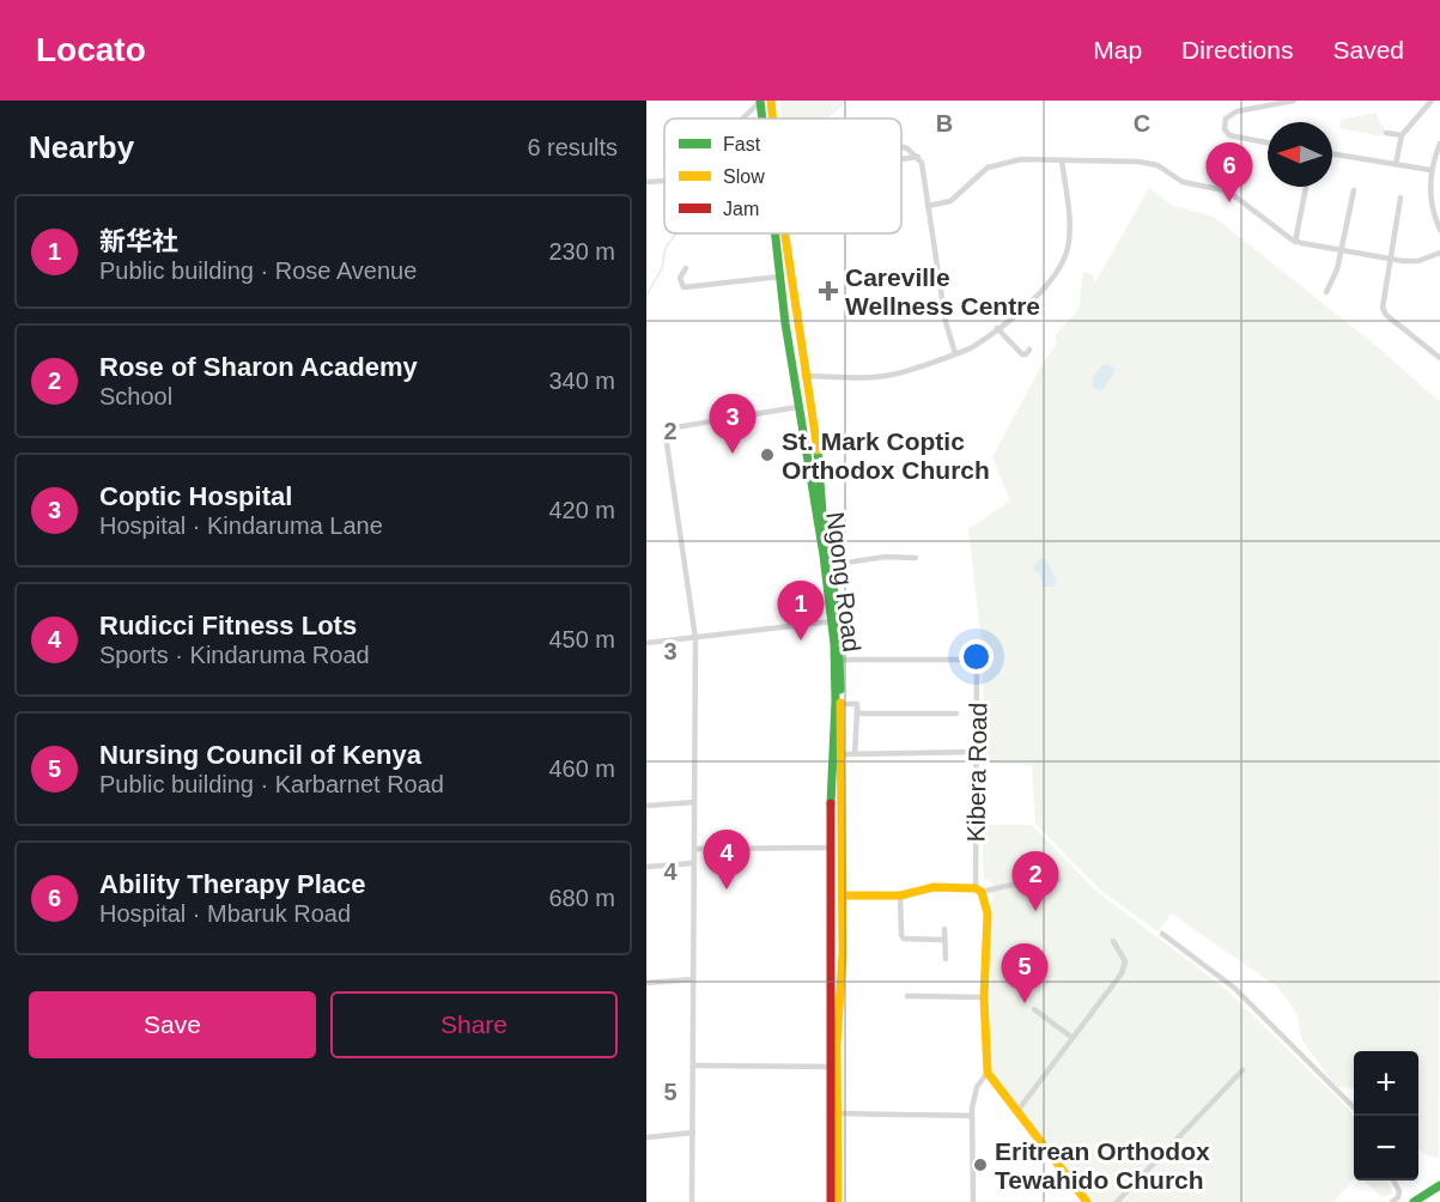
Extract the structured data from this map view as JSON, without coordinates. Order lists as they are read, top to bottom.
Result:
{
  "streets": {
    "main road": ["Ngong Road"],
    "street": ["Kibera Road"]
  },
  "crossings": [
    ["Ngong Road", "Kibera Road"]
  ],
  "places": {
    "health": ["Careville Wellness Centre"],
    "other": ["St. Mark Coptic Orthodox Church", "Eritrean Orthodox Tewahido Church"]
  },
  "legend": ["Fast", "Slow", "Jam"],
  "north": "left",
  "page": {
    "header": "Locato",
    "nav": ["Map", "Directions", "Saved"],
    "heading": ["Nearby", "6 results"],
    "pins": [
      "6",
      "3",
      "1",
      "4",
      "2",
      "5"
    ],
    "list": [
      {
        "mark": "1",
        "name": "新华社",
        "note": "Public building · Rose Avenue",
        "value": "230 m"
      },
      {
        "mark": "2",
        "name": "Rose of Sharon Academy",
        "note": "School",
        "value": "340 m"
      },
      {
        "mark": "3",
        "name": "Coptic Hospital",
        "note": "Hospital · Kindaruma Lane",
        "value": "420 m"
      },
      {
        "mark": "4",
        "name": "Rudicci Fitness Lots",
        "note": "Sports · Kindaruma Road",
        "value": "450 m"
      },
      {
        "mark": "5",
        "name": "Nursing Council of Kenya",
        "note": "Public building · Karbarnet Road",
        "value": "460 m"
      },
      {
        "mark": "6",
        "name": "Ability Therapy Place",
        "note": "Hospital · Mbaruk Road",
        "value": "680 m"
      }
    ],
    "buttons": ["Save", "Share"],
    "map_buttons": ["+", "−"]
  },
  "grid": {
    "columns": ["B", "C"],
    "rows": [
      "2",
      "3",
      "4",
      "5"
    ]
  }
}
